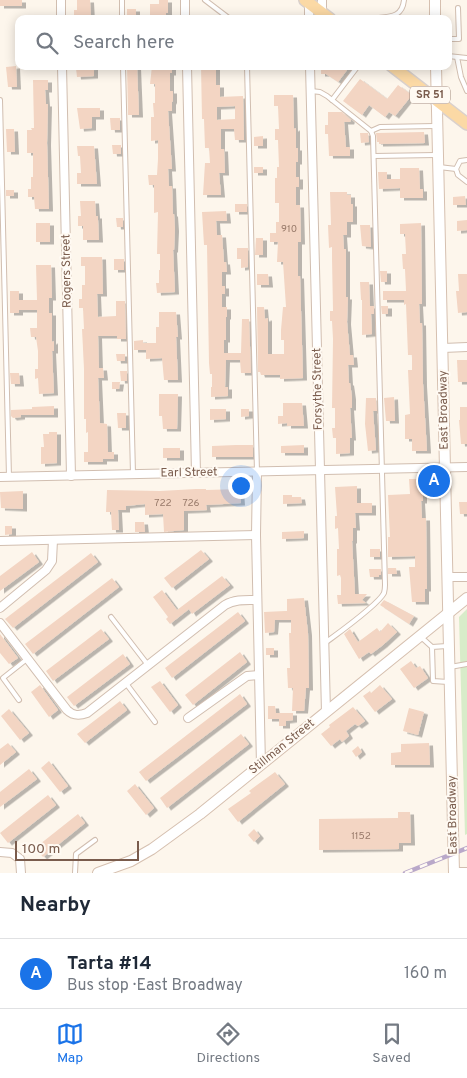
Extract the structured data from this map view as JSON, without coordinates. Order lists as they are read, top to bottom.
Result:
{
  "streets": {
    "main road": ["SR 51"],
    "street": [
      "Rogers Street",
      "Forsythe Street",
      "East Broadway",
      "Earl Street",
      "Stillman Street"
    ]
  },
  "crossings": [
    ["SR 51", "East Broadway"],
    ["Rogers Street", "Earl Street"],
    ["Forsythe Street", "Earl Street"],
    ["Forsythe Street", "Stillman Street"],
    ["East Broadway", "Earl Street"],
    ["East Broadway", "Stillman Street"]
  ],
  "house_numbers": [
    "910",
    "722",
    "726",
    "1152"
  ],
  "scale_bar": "100 m",
  "page": {
    "search": "Search here",
    "pins": "A",
    "scale": "100 m",
    "heading": "Nearby",
    "list": [
      {
        "mark": "A",
        "name": "Tarta #14",
        "note": "Bus stop · East Broadway",
        "value": "160 m"
      }
    ],
    "nav": ["Map", "Directions", "Saved"]
  }
}
